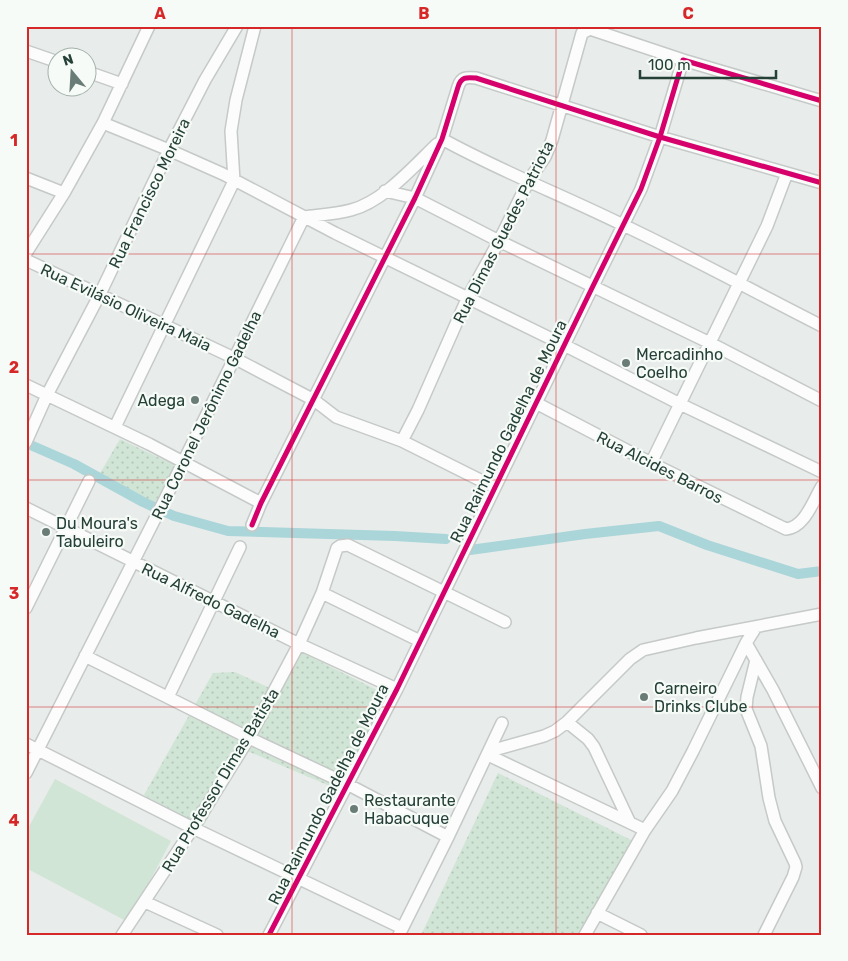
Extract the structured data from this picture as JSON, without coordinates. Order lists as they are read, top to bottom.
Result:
{
  "streets": {
    "street": [
      "Rua Francisco Moreira",
      "Rua Dimas Guedes Patriota",
      "Rua Evilásio Oliveira Maia",
      "Rua Coronel Jerônimo Gadelha",
      "Rua Raimundo Gadelha de Moura",
      "Rua Alcides Barros",
      "Rua Alfredo Gadelha",
      "Rua Professor Dimas Batista"
    ]
  },
  "crossings": [
    ["Rua Francisco Moreira", "Rua Evilásio Oliveira Maia"],
    ["Rua Dimas Guedes Patriota", "Rua Evilásio Oliveira Maia"],
    ["Rua Dimas Guedes Patriota", "Rua Raimundo Gadelha de Moura"],
    ["Rua Evilásio Oliveira Maia", "Rua Coronel Jerônimo Gadelha"],
    ["Rua Evilásio Oliveira Maia", "Rua Raimundo Gadelha de Moura"],
    ["Rua Coronel Jerônimo Gadelha", "Rua Alfredo Gadelha"],
    ["Rua Raimundo Gadelha de Moura", "Rua Alcides Barros"],
    ["Rua Raimundo Gadelha de Moura", "Rua Alfredo Gadelha"],
    ["Rua Raimundo Gadelha de Moura", "Rua Professor Dimas Batista"],
    ["Rua Alfredo Gadelha", "Rua Professor Dimas Batista"]
  ],
  "places": [
    "Mercadinho Coelho",
    "Adega",
    "Du Moura's Tabuleiro",
    "Carneiro Drinks Clube",
    "Restaurante Habacuque"
  ],
  "scale_bar": "100 m",
  "north": "top",
  "grid": {
    "columns": ["A", "B", "C"],
    "rows": [
      "1",
      "2",
      "3",
      "4"
    ]
  }
}
